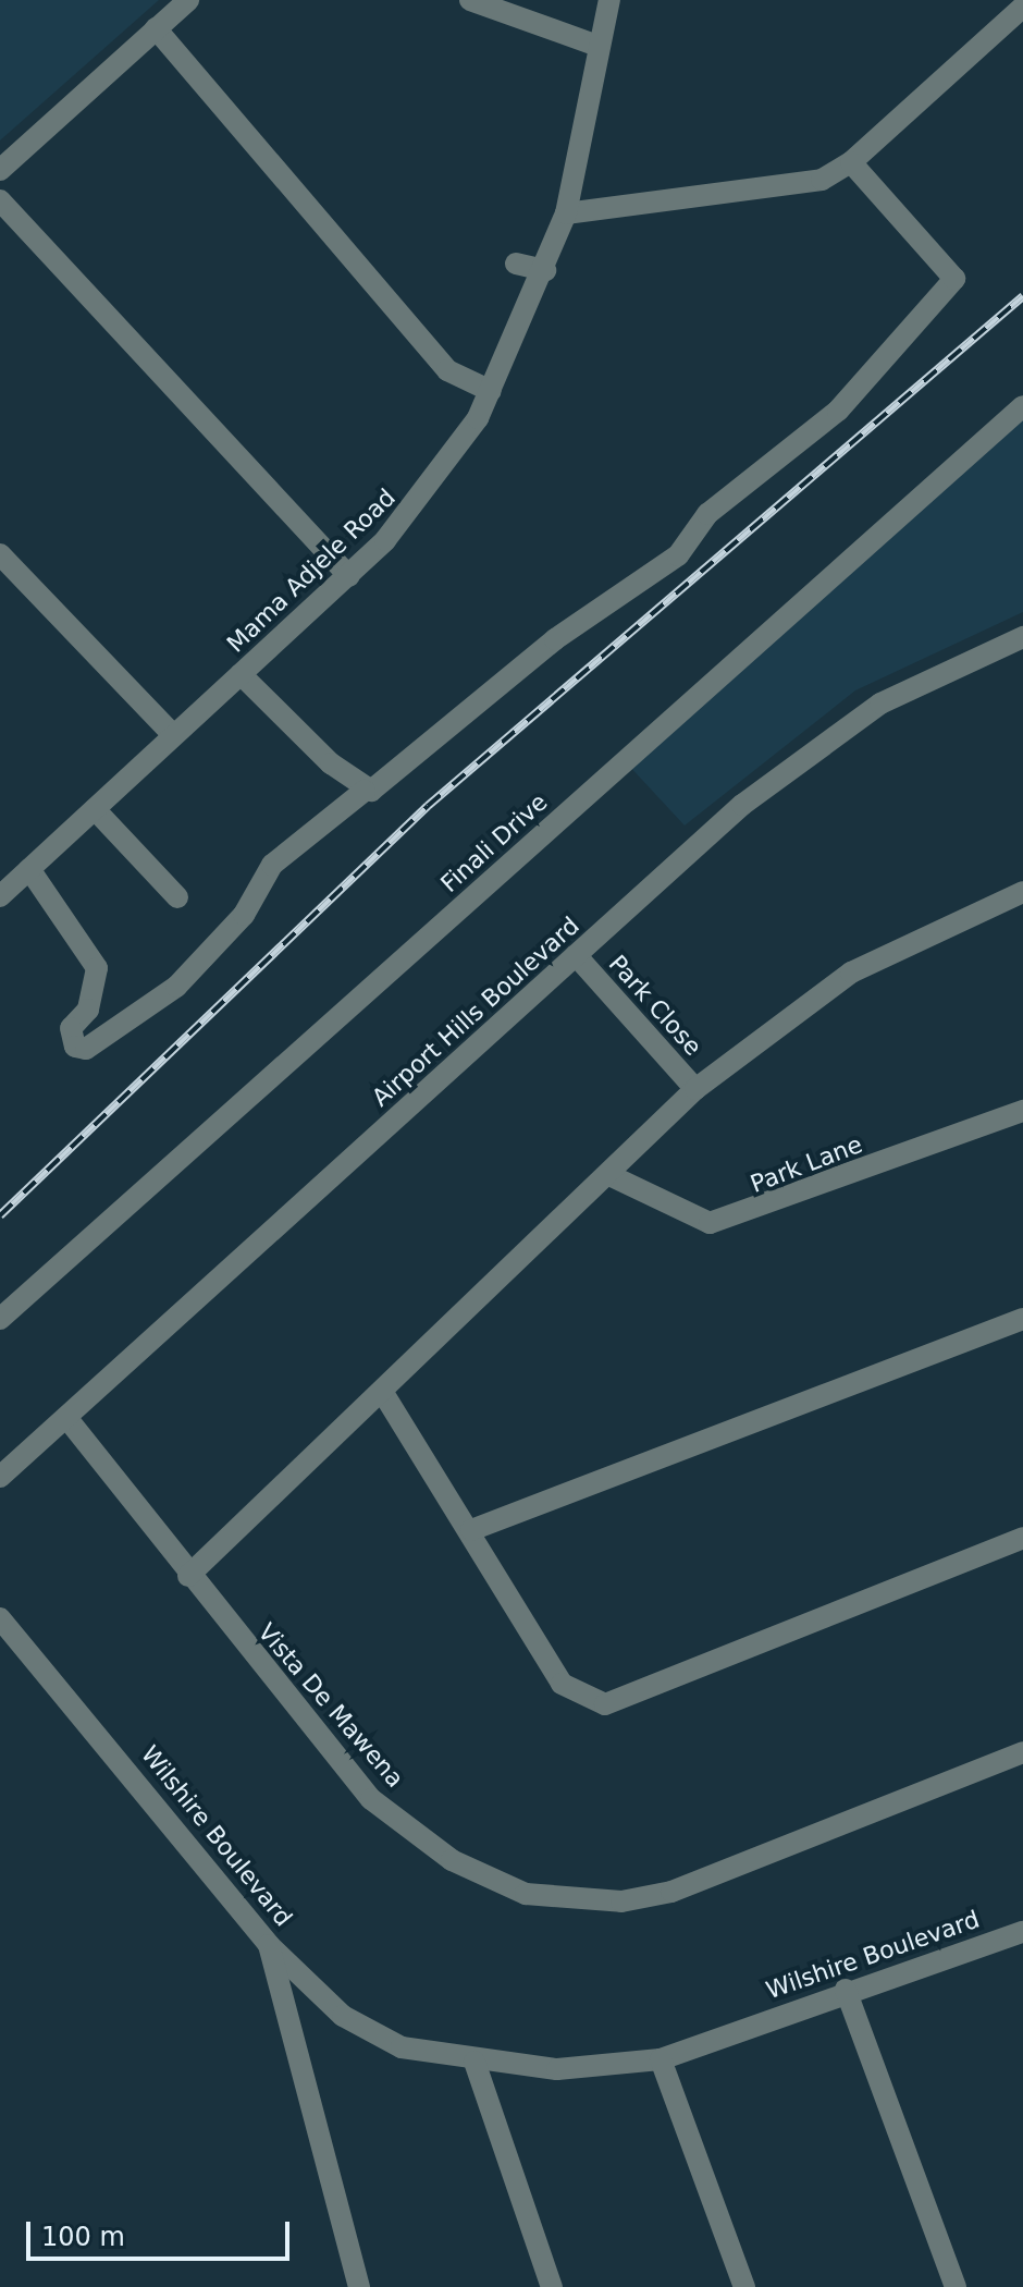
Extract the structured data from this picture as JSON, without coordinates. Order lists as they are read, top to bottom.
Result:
{
  "streets": {
    "street": [
      "Mama Adjele Road",
      "Finali Drive",
      "Park Close",
      "Airport Hills Boulevard",
      "Park Lane",
      "Vista De Mawena",
      "Wilshire Boulevard"
    ]
  },
  "crossings": [
    ["Park Close", "Airport Hills Boulevard"],
    ["Airport Hills Boulevard", "Vista De Mawena"]
  ],
  "scale_bar": "100 m"
}
